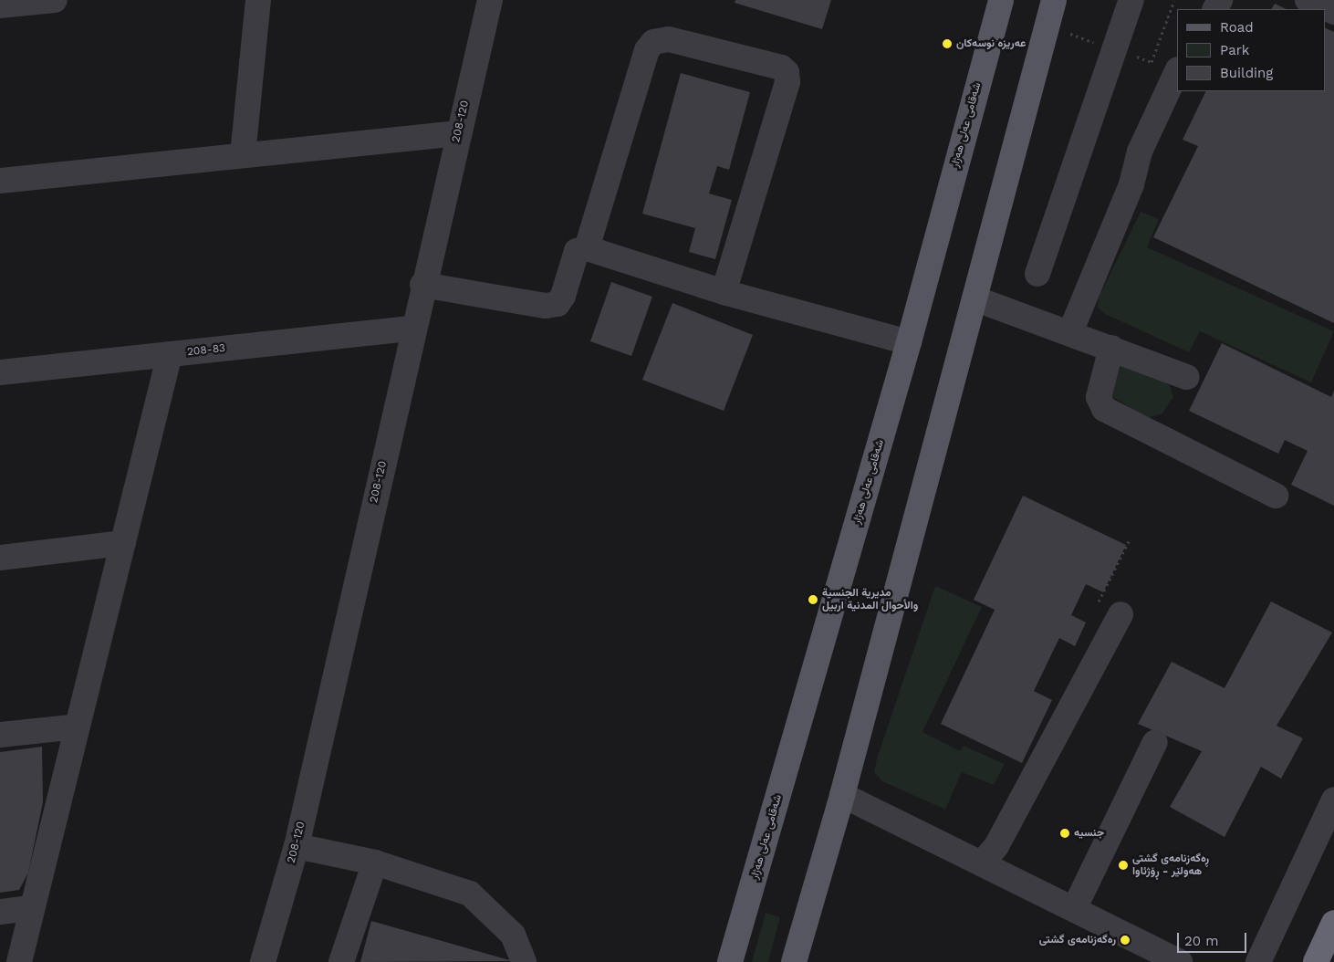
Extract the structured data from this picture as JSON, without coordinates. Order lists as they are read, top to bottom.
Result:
{
  "streets": {
    "main road": ["شەقامی عەلی هەژار"],
    "street": ["208-120", "208-83"]
  },
  "crossings": [
    ["208-120", "208-83"]
  ],
  "places": [
    "عەریزە نوسەکان",
    "مديرية الجنسية والأحوال المدنية اربيل",
    "جنسیە",
    "ڕەگەزنامەی گشتی هەولێر - ڕۆژئاوا",
    "رەگەزنامەی گشتی"
  ],
  "legend": ["Road", "Park", "Building"],
  "scale_bar": "20 m"
}
